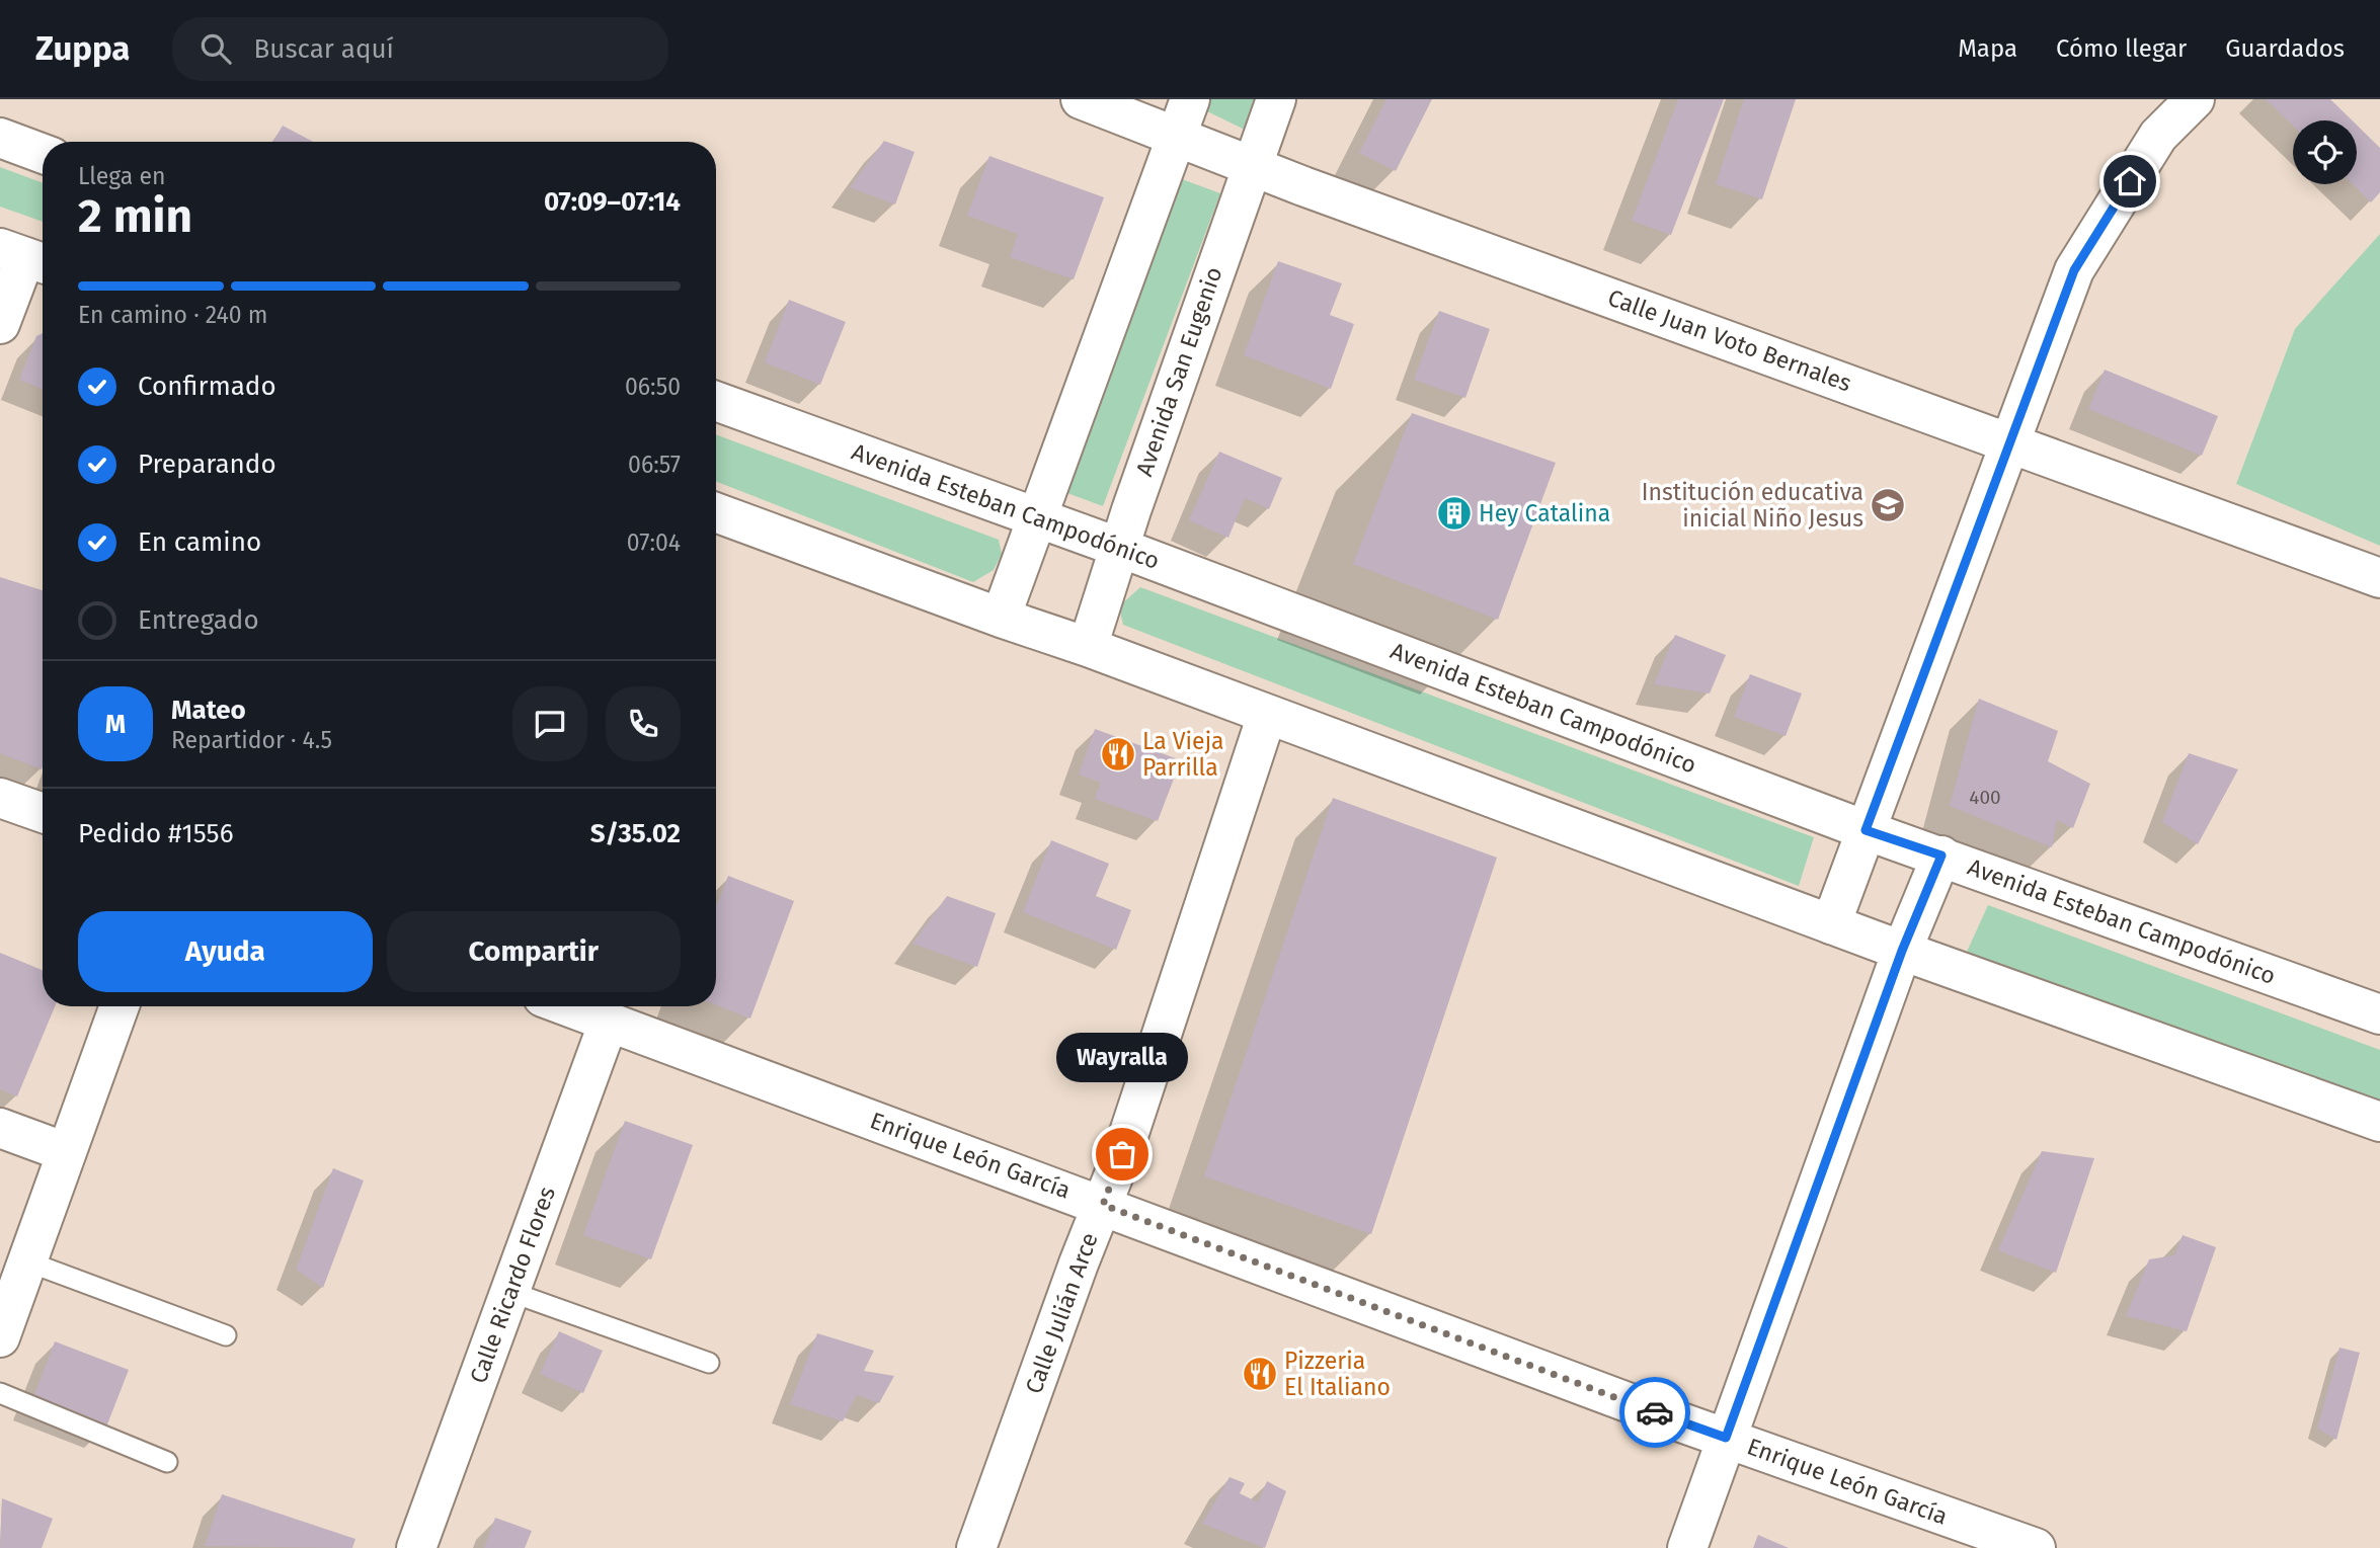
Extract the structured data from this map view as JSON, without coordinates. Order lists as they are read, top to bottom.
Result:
{
  "streets": {
    "street": [
      "Calle Juan Voto Bernales",
      "Avenida San Eugenio",
      "Avenida Esteban Campodónico",
      "Enrique León García",
      "Calle Ricardo Flores",
      "Calle Julián Arce"
    ]
  },
  "crossings": [
    ["Calle Juan Voto Bernales", "Avenida San Eugenio"],
    ["Avenida San Eugenio", "Avenida Esteban Campodónico"],
    ["Enrique León García", "Calle Ricardo Flores"],
    ["Enrique León García", "Calle Julián Arce"]
  ],
  "places": {
    "school or university": ["Institución educativa inicial Niño Jesus"],
    "building": ["Hey Catalina"],
    "restaurant": ["La Vieja Parrilla", "Pizzeria El Italiano"],
    "other": ["Wayralla"]
  },
  "house_numbers": ["400"],
  "page": {
    "header": "Zuppa",
    "search": "Buscar aquí",
    "nav": ["Mapa", "Cómo llegar", "Guardados"],
    "heading": ["2 min", "Llega en", "07:09–07:14"],
    "panel": [
      "Mateo",
      "Repartidor · 4.5",
      "Pedido #1556",
      "S/35.02"
    ],
    "bar": "En camino · 240 m",
    "list": [
      ["Confirmado", "06:50"],
      ["Preparando", "06:57"],
      ["En camino", "07:04"],
      "Entregado"
    ],
    "round": "M",
    "buttons": ["Ayuda", "Compartir"],
    "bubble": "Wayralla"
  }
}
